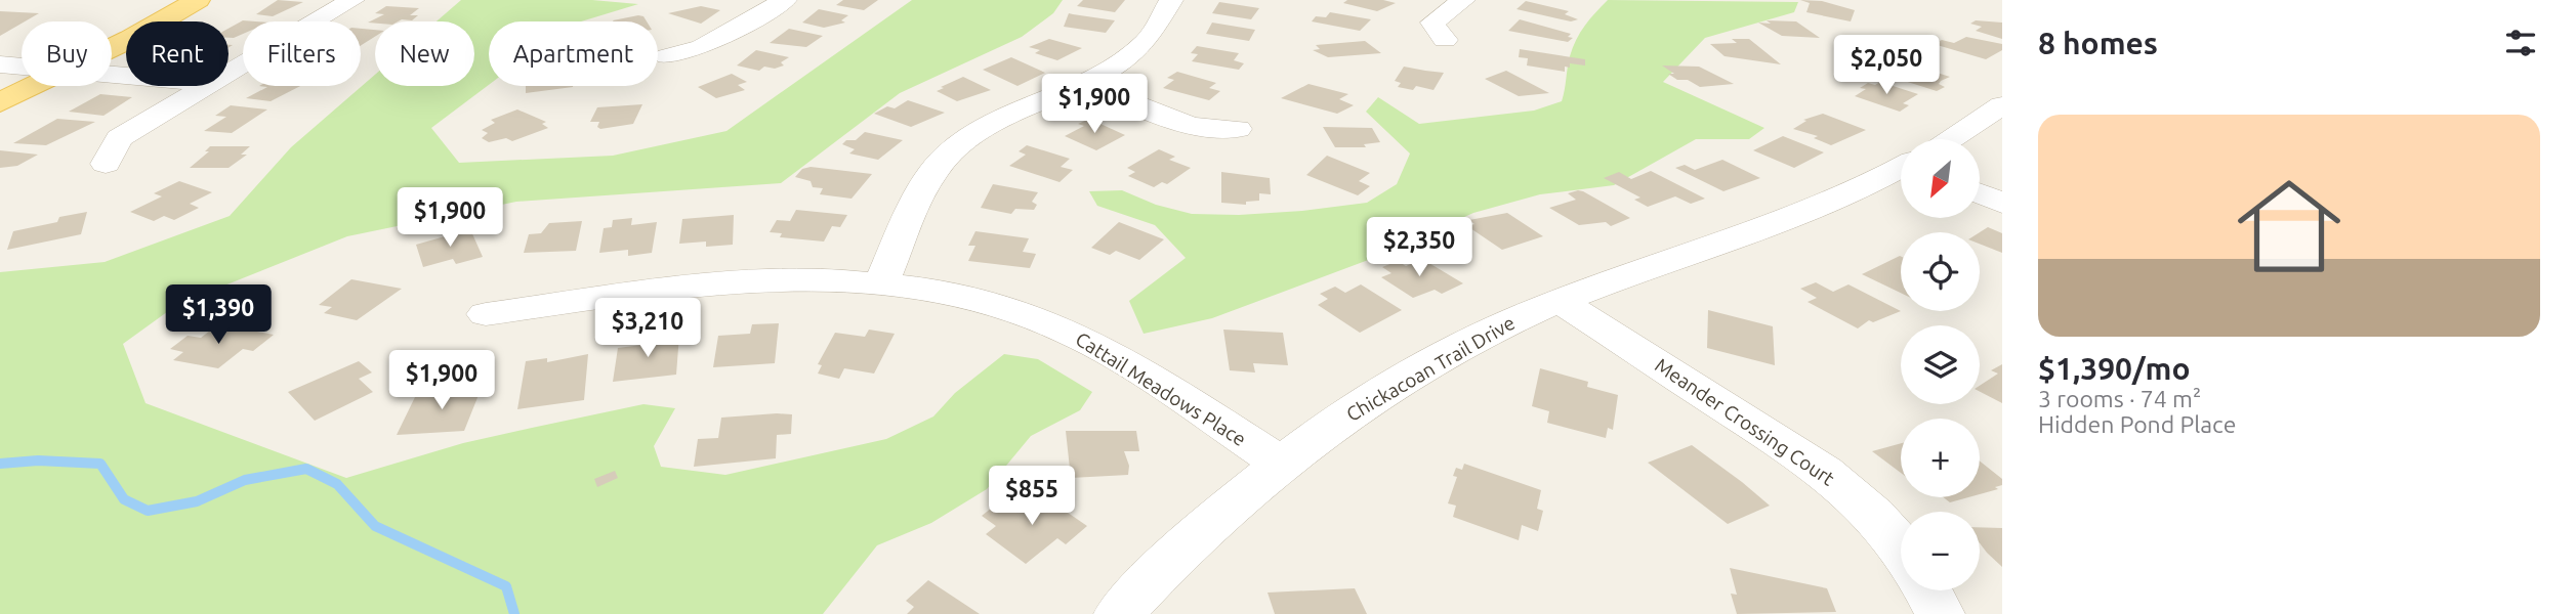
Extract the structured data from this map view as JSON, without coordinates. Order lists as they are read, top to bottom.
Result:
{
  "streets": {
    "street": ["Chickacoan Trail Drive", "Cattail Meadows Place", "Meander Crossing Court"]
  },
  "crossings": [
    ["Chickacoan Trail Drive", "Cattail Meadows Place"],
    ["Chickacoan Trail Drive", "Meander Crossing Court"]
  ],
  "north": "bottom left",
  "page": {
    "heading": "8 homes",
    "chip": [
      "Buy",
      "Rent",
      "Filters",
      "New",
      "Apartment"
    ],
    "price": [
      "$2,050",
      "$1,900",
      "$1,900",
      "$2,350",
      "$1,390",
      "$3,210",
      "$1,900",
      "$855"
    ],
    "list": [
      {
        "name": "$1,390/mo",
        "note": "3 rooms · 74 m² · Hidden Pond Place"
      }
    ],
    "map_buttons": ["+", "−"]
  }
}
